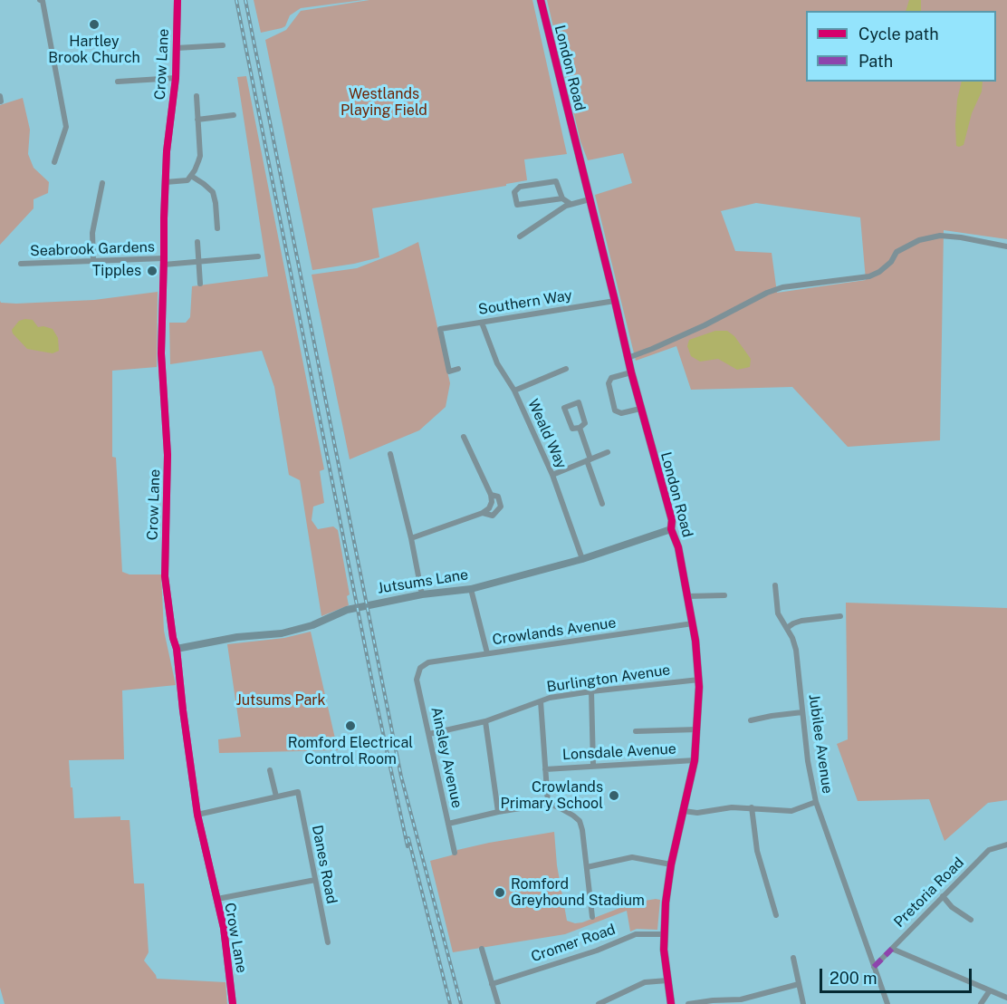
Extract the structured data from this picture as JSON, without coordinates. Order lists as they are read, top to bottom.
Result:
{
  "streets": {
    "main road": ["London Road"],
    "street": [
      "Crow Lane",
      "Seabrook Gardens",
      "Southern Way",
      "Weald Way",
      "Jutsums Lane",
      "Crowlands Avenue",
      "Burlington Avenue",
      "Jubilee Avenue",
      "Lonsdale Avenue",
      "Ainsley Avenue",
      "Danes Road",
      "Pretoria Road",
      "Cromer Road"
    ]
  },
  "crossings": [
    ["Crow Lane", "Seabrook Gardens"],
    ["Crow Lane", "Jutsums Lane"],
    ["London Road", "Southern Way"],
    ["London Road", "Jutsums Lane"],
    ["London Road", "Crowlands Avenue"],
    ["London Road", "Burlington Avenue"],
    ["London Road", "Lonsdale Avenue"],
    ["London Road", "Cromer Road"],
    ["Southern Way", "Weald Way"],
    ["Weald Way", "Jutsums Lane"],
    ["Crowlands Avenue", "Ainsley Avenue"],
    ["Burlington Avenue", "Ainsley Avenue"],
    ["Jubilee Avenue", "Pretoria Road"]
  ],
  "parks": ["Westlands Playing Field", "Jutsums Park"],
  "places": [
    "Hartley Brook Church",
    "Tipples",
    "Romford Electrical Control Room",
    "Crowlands Primary School",
    "Romford Greyhound Stadium"
  ],
  "legend": ["Cycle path", "Path"],
  "scale_bar": "200 m"
}
